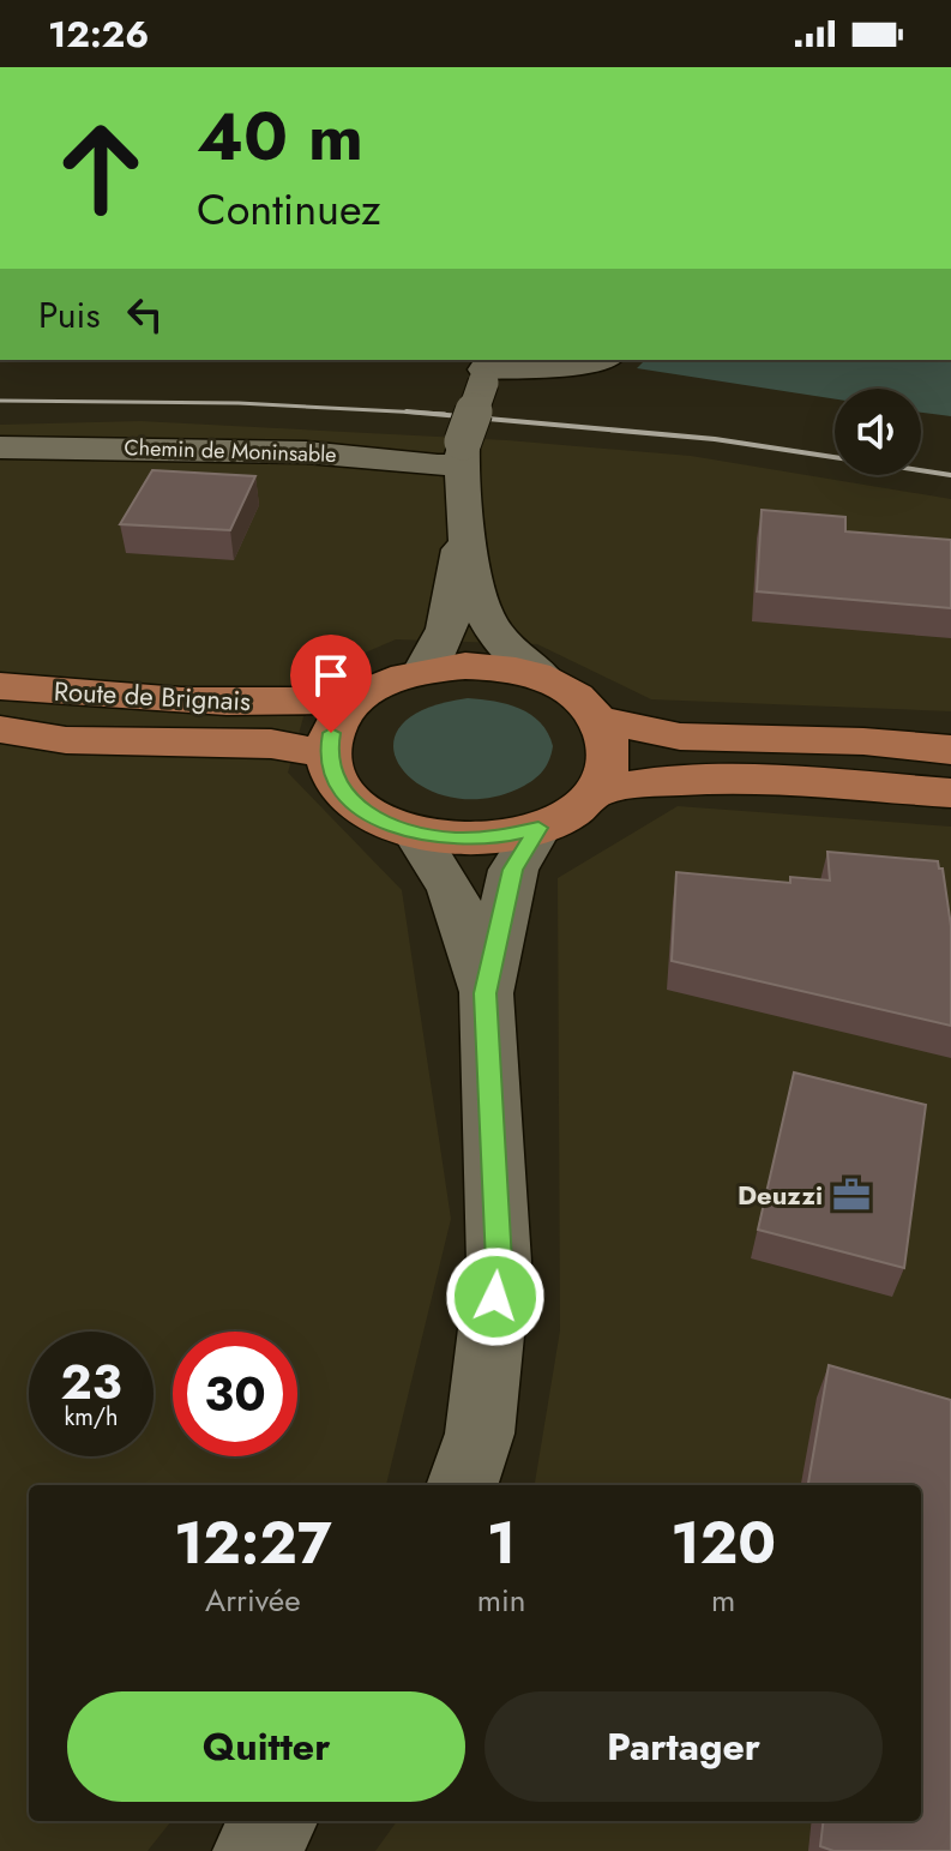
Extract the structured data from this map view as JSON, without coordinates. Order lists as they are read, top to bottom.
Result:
{
  "streets": {
    "main road": ["Route de Brignais"],
    "street": ["Chemin de Moninsable"]
  },
  "places": {
    "office": ["Deuzzi"]
  },
  "page": {
    "status": "12:26",
    "turn": ["40 m", "Continuez"],
    "then": "Puis",
    "speed": "23 km/h",
    "limit": "30",
    "eta": [
      "12:27",
      "Arrivée",
      "1",
      "min",
      "120",
      "m"
    ],
    "buttons": ["Quitter", "Partager"]
  }
}
